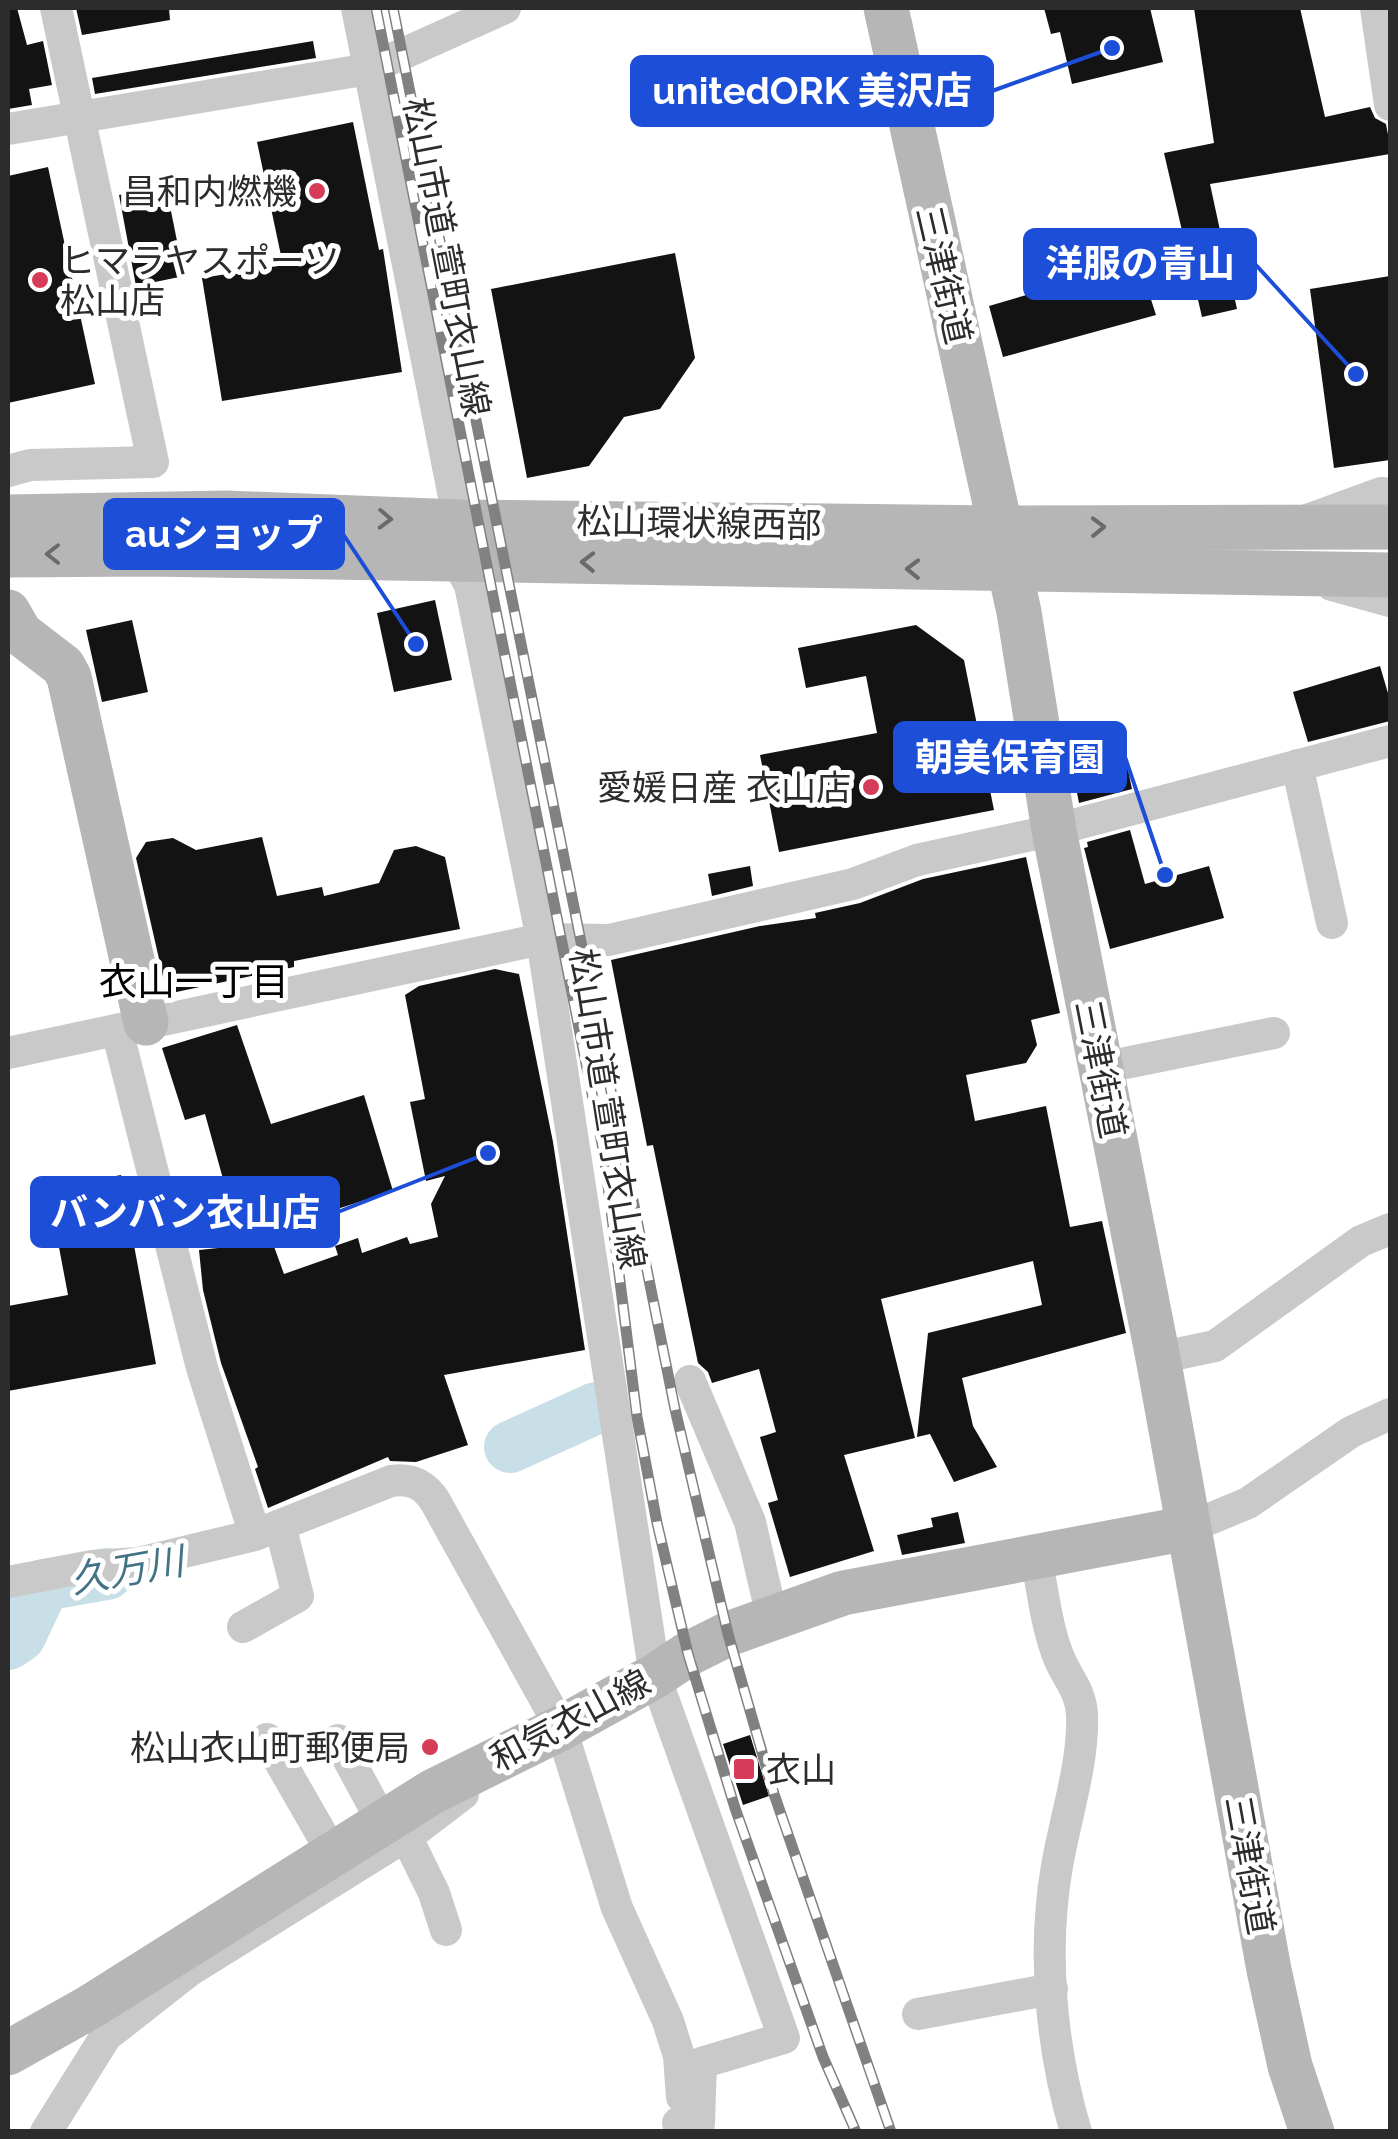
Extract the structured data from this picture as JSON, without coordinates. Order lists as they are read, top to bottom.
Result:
{
  "streets": {
    "street": [
      "松山市道 萱町衣山線",
      "三津街道",
      "松山環状線西部",
      "和気衣山線"
    ]
  },
  "crossings": [
    ["松山市道 萱町衣山線", "松山環状線西部"],
    ["松山市道 萱町衣山線", "和気衣山線"],
    ["三津街道", "松山環状線西部"],
    ["三津街道", "和気衣山線"]
  ],
  "districts": ["衣山一丁目"],
  "water": ["久万川"],
  "places": {
    "other": [
      "unitedORK 美沢店",
      "昌和内燃機",
      "ヒマラヤスポーツ 松山店",
      "洋服の青山",
      "auショップ",
      "愛媛日産 衣山店",
      "朝美保育園",
      "バンバン衣山店",
      "松山衣山町郵便局"
    ],
    "transit": ["衣山"]
  }
}
